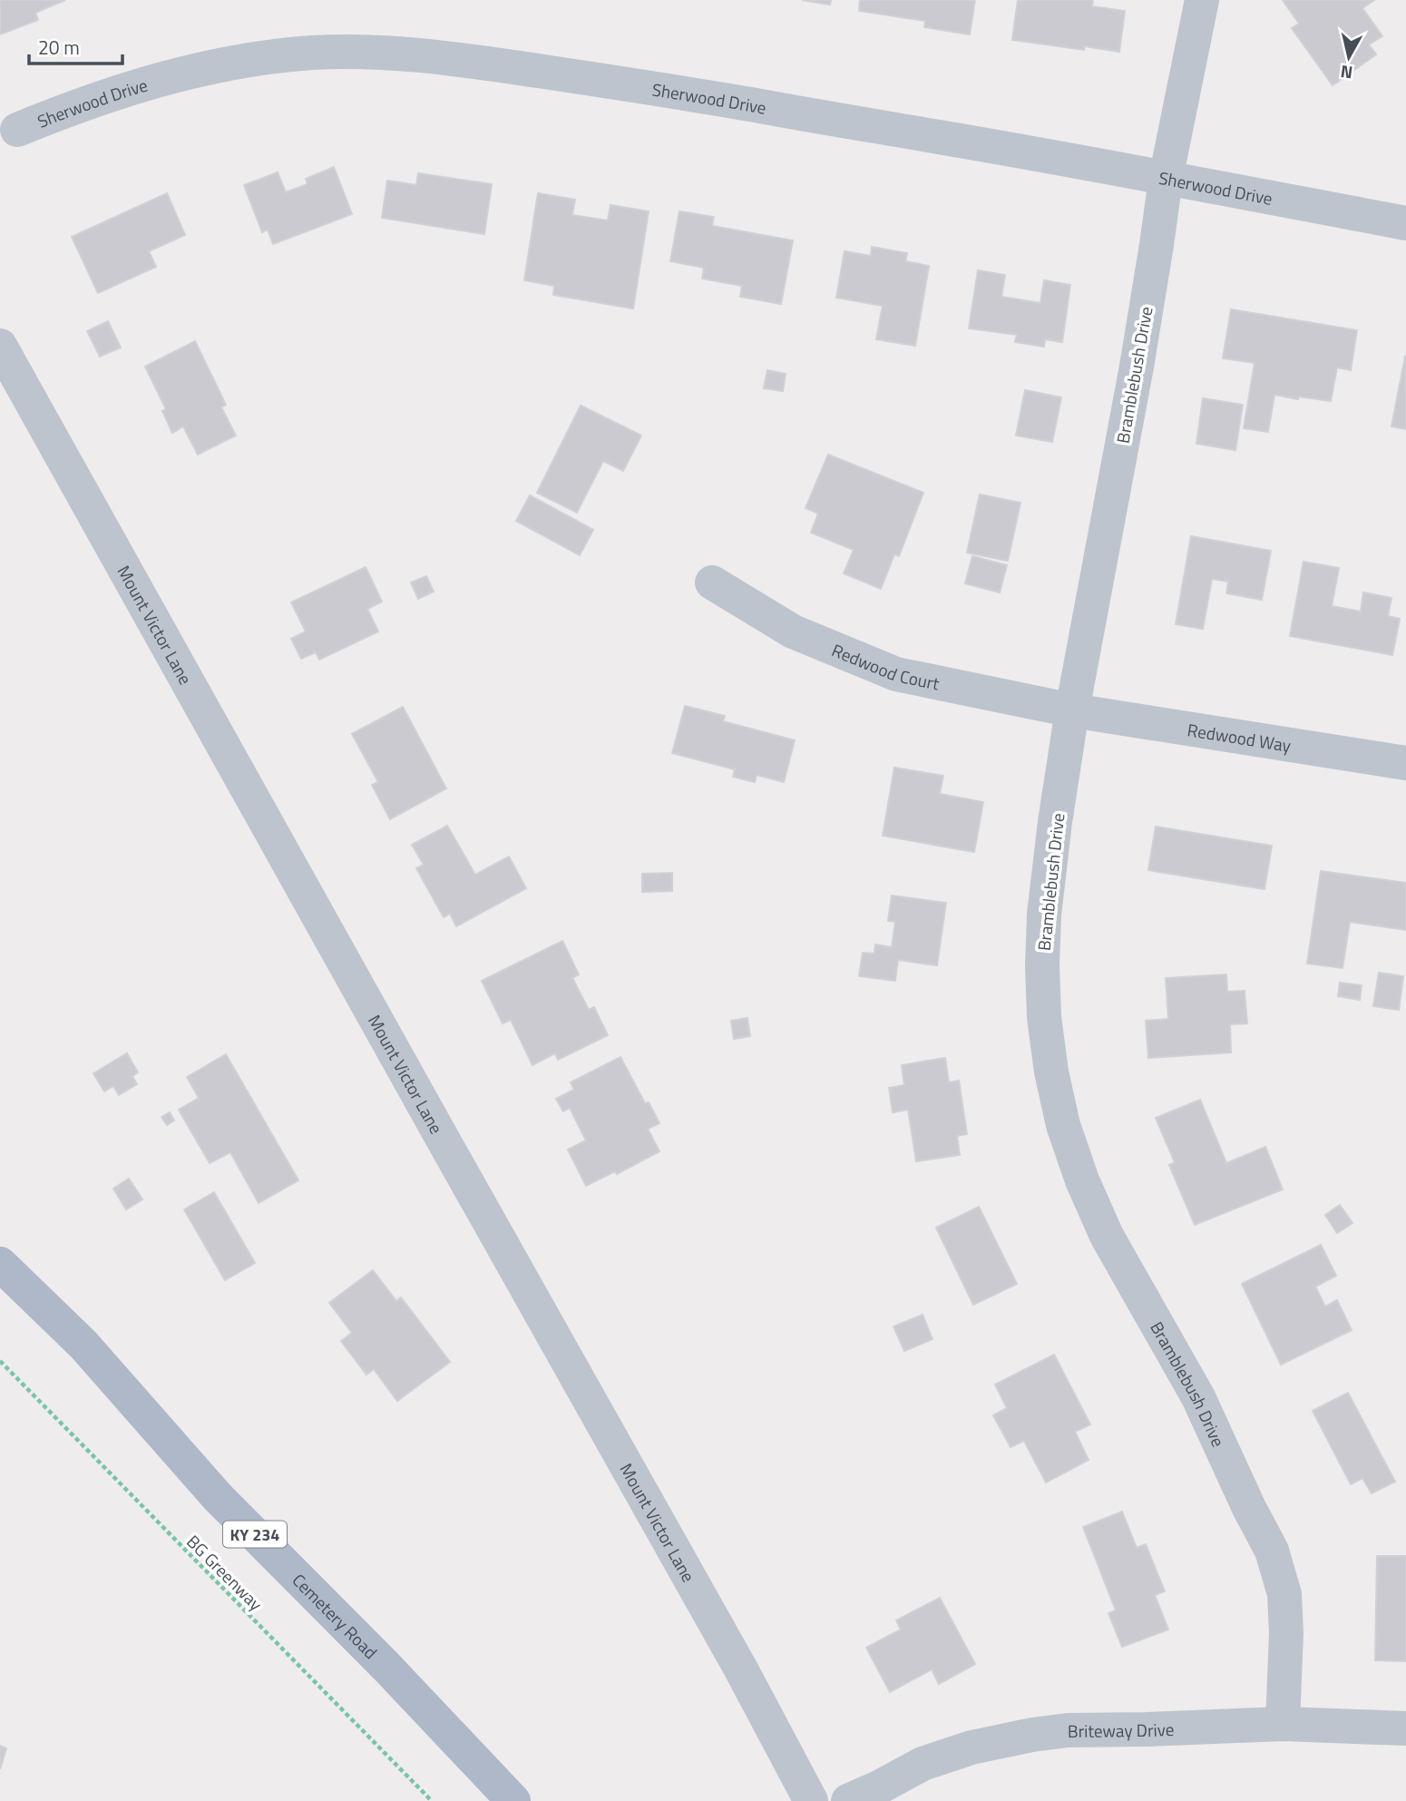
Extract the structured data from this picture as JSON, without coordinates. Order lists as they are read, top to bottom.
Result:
{
  "streets": {
    "main road": ["KY 234", "Cemetery Road"],
    "street": [
      "Sherwood Drive",
      "Bramblebush Drive",
      "Mount Victor Lane",
      "Redwood Court",
      "Redwood Way",
      "Briteway Drive"
    ],
    "path": ["BG Greenway"]
  },
  "crossings": [
    ["Sherwood Drive", "Bramblebush Drive"],
    ["Bramblebush Drive", "Redwood Court"],
    ["Bramblebush Drive", "Redwood Way"],
    ["Bramblebush Drive", "Briteway Drive"],
    ["Redwood Court", "Redwood Way"]
  ],
  "scale_bar": "20 m",
  "north": "bottom"
}
